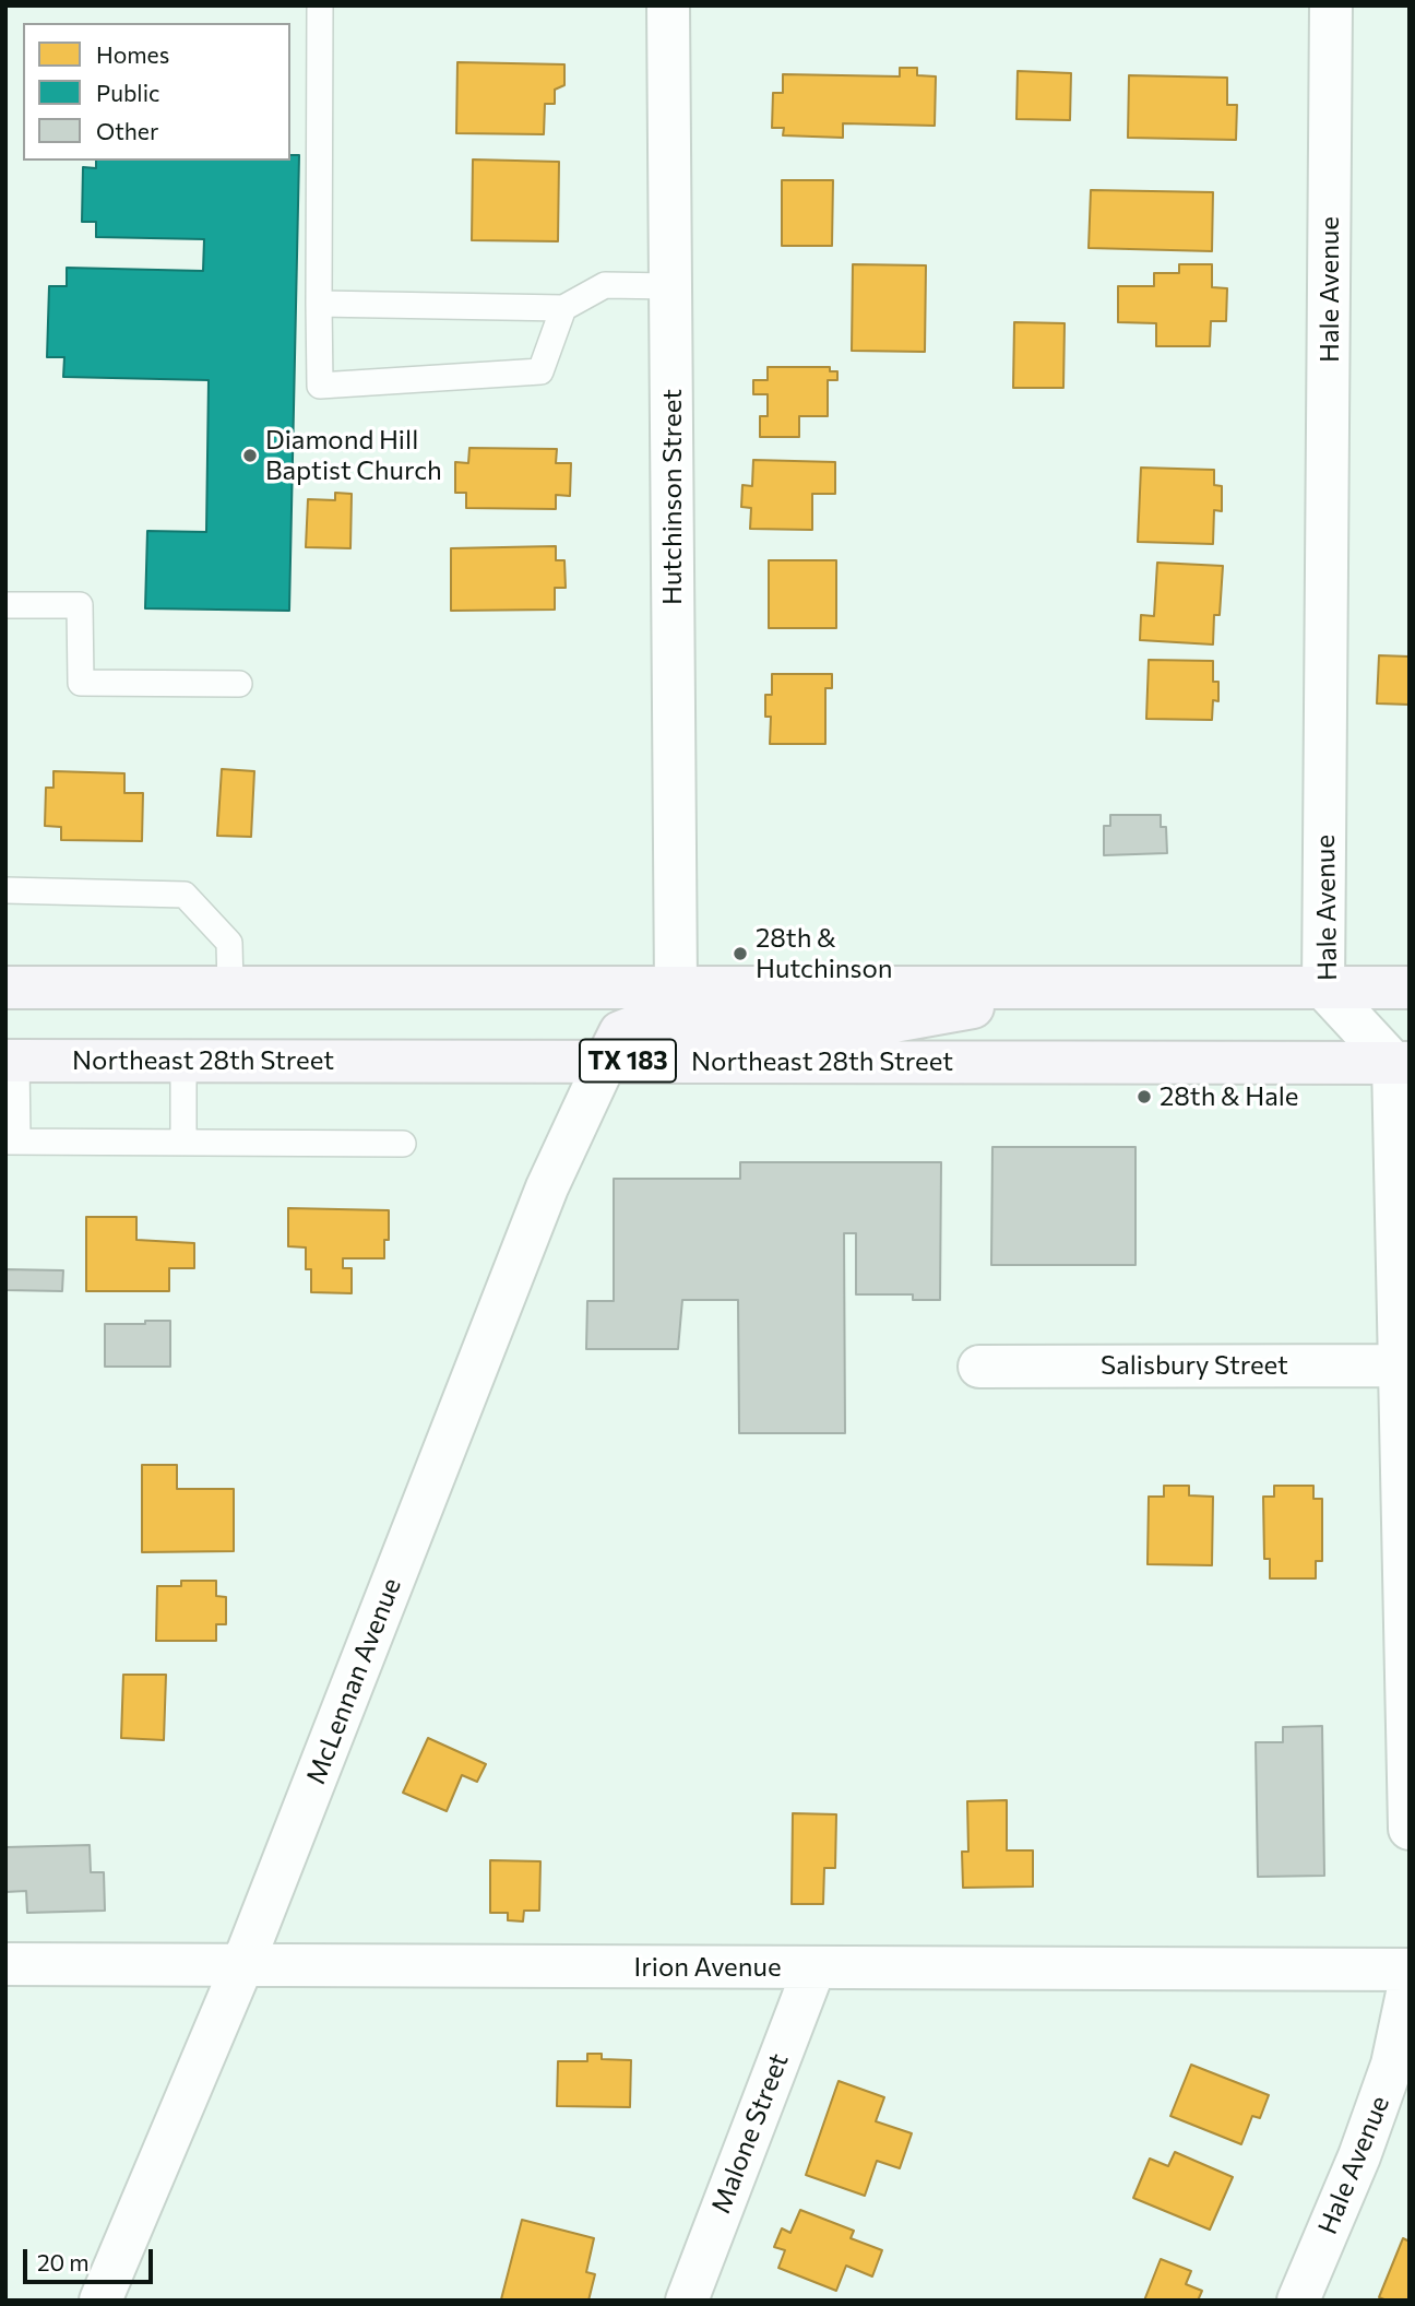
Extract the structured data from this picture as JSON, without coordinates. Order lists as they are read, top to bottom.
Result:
{
  "streets": {
    "main road": ["Northeast 28th Street", "TX 183"],
    "street": [
      "Hale Avenue",
      "Hutchinson Street",
      "Salisbury Street",
      "McLennan Avenue",
      "Irion Avenue",
      "Malone Street"
    ]
  },
  "crossings": [
    ["Hale Avenue", "Northeast 28th Street"],
    ["Northeast 28th Street", "McLennan Avenue"],
    ["McLennan Avenue", "Irion Avenue"],
    ["Irion Avenue", "Malone Street"]
  ],
  "places": ["Diamond Hill Baptist Church", "28th & Hutchinson", "28th & Hale"],
  "legend": ["Homes", "Public", "Other"],
  "scale_bar": "20 m"
}
